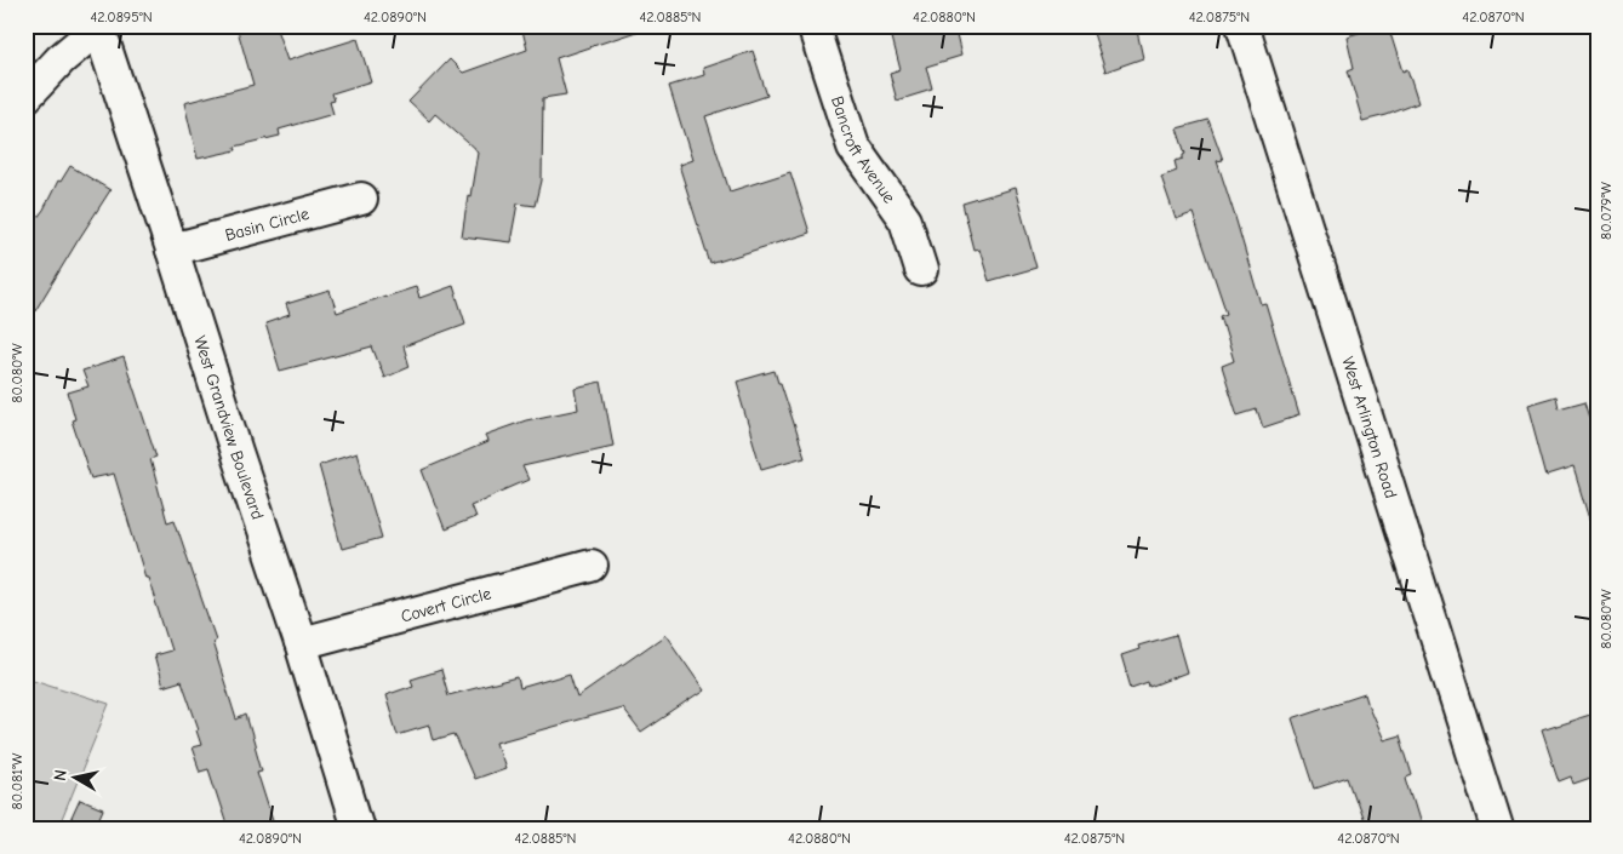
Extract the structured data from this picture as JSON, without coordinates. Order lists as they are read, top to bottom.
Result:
{
  "streets": {
    "street": [
      "Bancroft Avenue",
      "Basin Circle",
      "West Grandview Boulevard",
      "West Arlington Road",
      "Covert Circle"
    ]
  },
  "crossings": [
    ["Basin Circle", "West Grandview Boulevard"],
    ["West Grandview Boulevard", "Covert Circle"]
  ],
  "north": "left",
  "coordinates": [
    "42.0895°N",
    "42.0890°N",
    "42.0885°N",
    "42.0880°N",
    "42.0875°N",
    "42.0870°N",
    "80.079°W",
    "80.080°W",
    "80.081°W"
  ]
}
